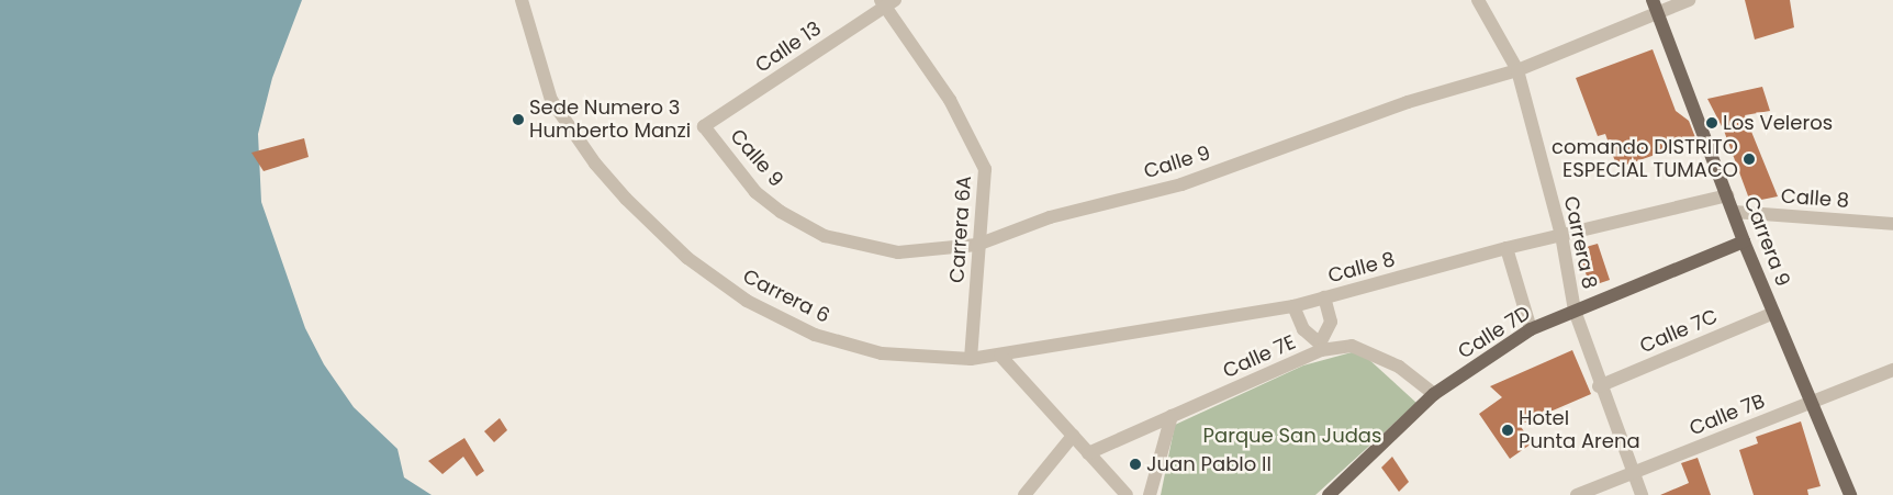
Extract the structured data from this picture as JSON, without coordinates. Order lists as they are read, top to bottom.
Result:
{
  "streets": {
    "main road": ["Carrera 9", "Calle 7D"],
    "street": [
      "Calle 13",
      "Calle 9",
      "Calle 8",
      "Carrera 6A",
      "Carrera 8",
      "Carrera 6",
      "Calle 7C",
      "Calle 7E",
      "Calle 7B"
    ]
  },
  "crossings": [
    ["Calle 13", "Calle 9"],
    ["Calle 13", "Carrera 6A"],
    ["Calle 9", "Carrera 6A"],
    ["Calle 9", "Carrera 9"],
    ["Calle 9", "Carrera 8"],
    ["Calle 8", "Carrera 9"],
    ["Calle 8", "Carrera 8"],
    ["Calle 8", "Carrera 6"],
    ["Carrera 6A", "Carrera 6"],
    ["Carrera 9", "Calle 7C"],
    ["Carrera 9", "Calle 7D"],
    ["Carrera 9", "Calle 7B"],
    ["Carrera 8", "Calle 7C"],
    ["Carrera 8", "Calle 7D"],
    ["Carrera 8", "Calle 7B"],
    ["Calle 7D", "Calle 7E"]
  ],
  "parks": ["Parque San Judas"],
  "places": [
    "Sede Numero 3 Humberto Manzi",
    "Los Veleros",
    "comando DISTRITO ESPECIAL TUMACO",
    "Hotel Punta Arena",
    "Juan Pablo II"
  ]
}
